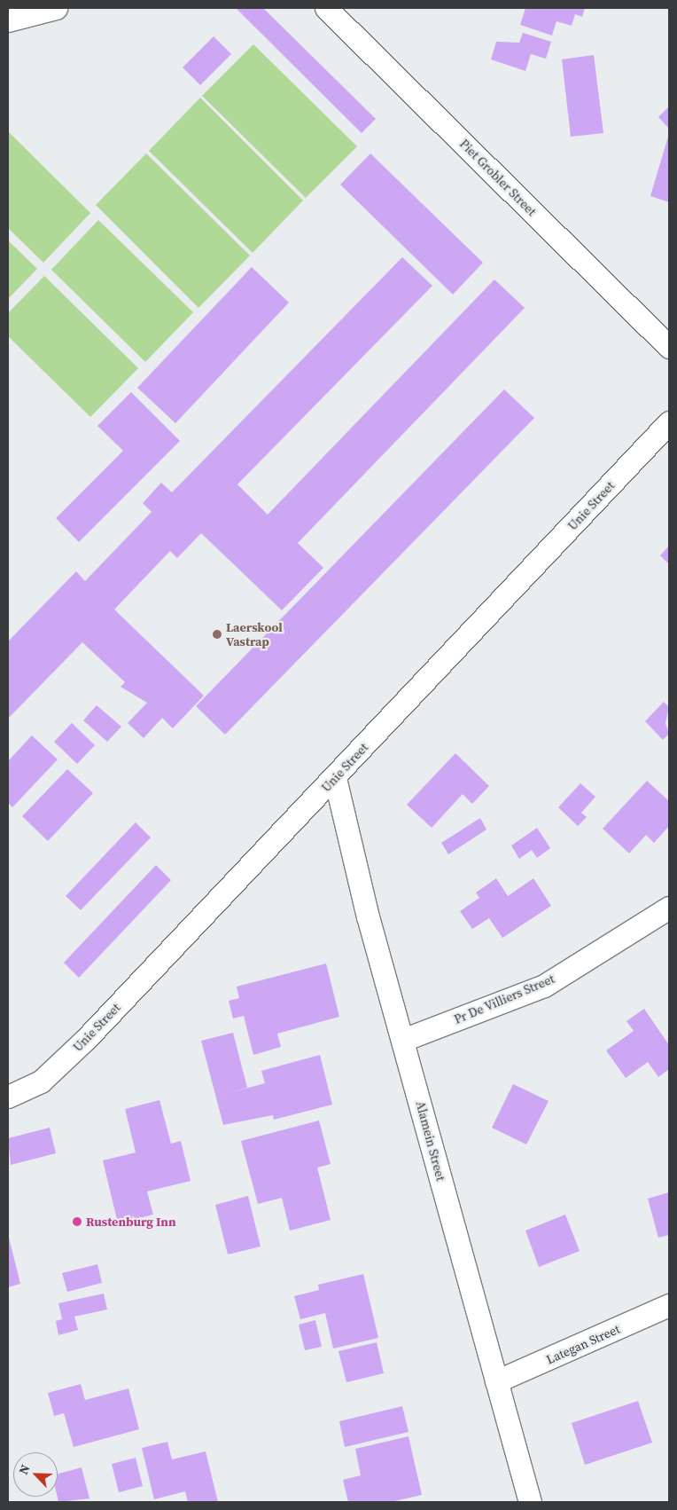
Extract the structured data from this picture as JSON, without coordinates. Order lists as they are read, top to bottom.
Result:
{
  "streets": {
    "street": [
      "Piet Grobler Street",
      "Unie Street",
      "Pr De Villiers Street",
      "Alamein Street",
      "Lategan Street"
    ]
  },
  "crossings": [
    ["Unie Street", "Alamein Street"],
    ["Pr De Villiers Street", "Alamein Street"],
    ["Alamein Street", "Lategan Street"]
  ],
  "places": ["Laerskool Vastrap", "Rustenburg Inn"],
  "north": "top left"
}
